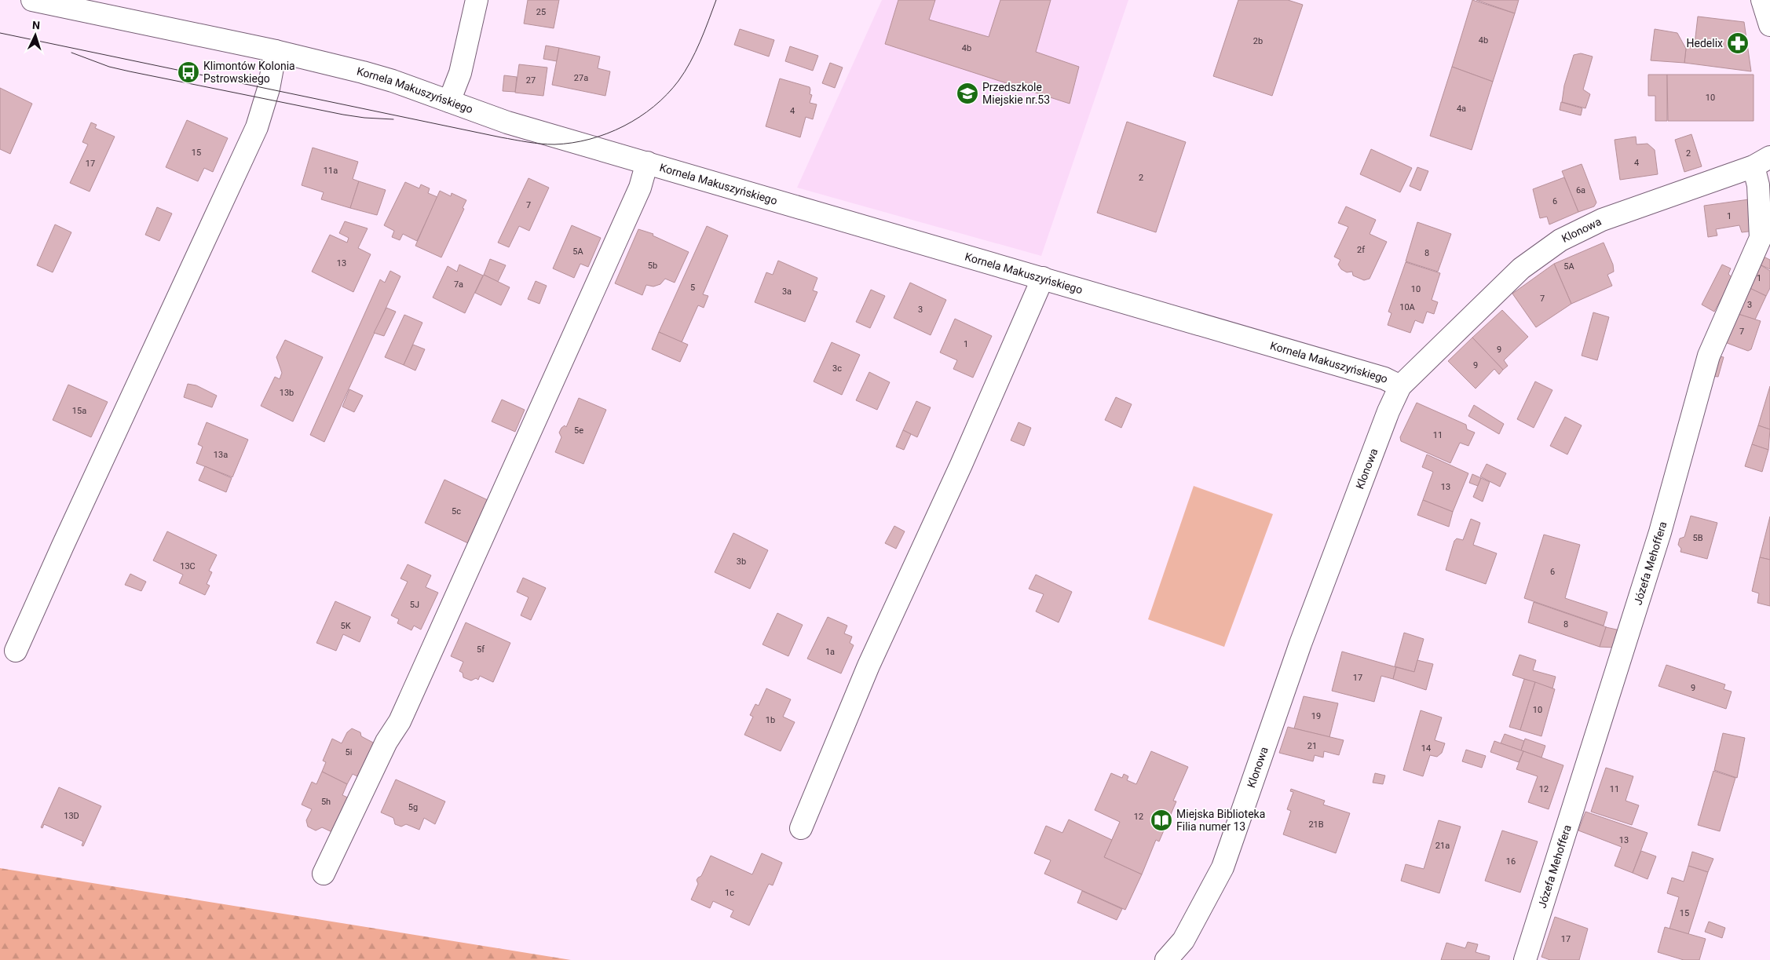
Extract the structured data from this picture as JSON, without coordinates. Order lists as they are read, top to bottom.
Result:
{
  "streets": {
    "street": ["Kornela Makuszyńskiego", "Klonowa", "Józefa Mehoffera"]
  },
  "crossings": [
    ["Kornela Makuszyńskiego", "Klonowa"],
    ["Klonowa", "Józefa Mehoffera"]
  ],
  "places": {
    "pharmacy": ["Hedelix"],
    "bus stop": ["Klimontów Kolonia Pstrowskiego"],
    "school or university": ["Przedszkole Miejskie nr.53"],
    "library": ["Miejska Biblioteka Filia numer 13"]
  },
  "house_numbers": [
    "25",
    "4b",
    "2b",
    "4b",
    "27a",
    "27",
    "10",
    "4a",
    "4",
    "15",
    "2",
    "4",
    "17",
    "11a",
    "2",
    "6a",
    "6",
    "7",
    "1",
    "2f",
    "5A",
    "8",
    "13",
    "5b",
    "5A",
    "1",
    "7a",
    "5",
    "10",
    "3a",
    "7",
    "3",
    "10A",
    "3",
    "7",
    "1",
    "9",
    "9",
    "3c",
    "13b",
    "15a",
    "5e",
    "11",
    "13a",
    "13",
    "5c",
    "5B",
    "3b",
    "13C",
    "6",
    "5J",
    "8",
    "5K",
    "5f",
    "1a",
    "17",
    "9",
    "10",
    "19",
    "1b",
    "21",
    "14",
    "5i",
    "12",
    "11",
    "5h",
    "5g",
    "13D",
    "12",
    "21B",
    "13",
    "21a",
    "16",
    "1c",
    "15",
    "17"
  ],
  "north": "top"
}
